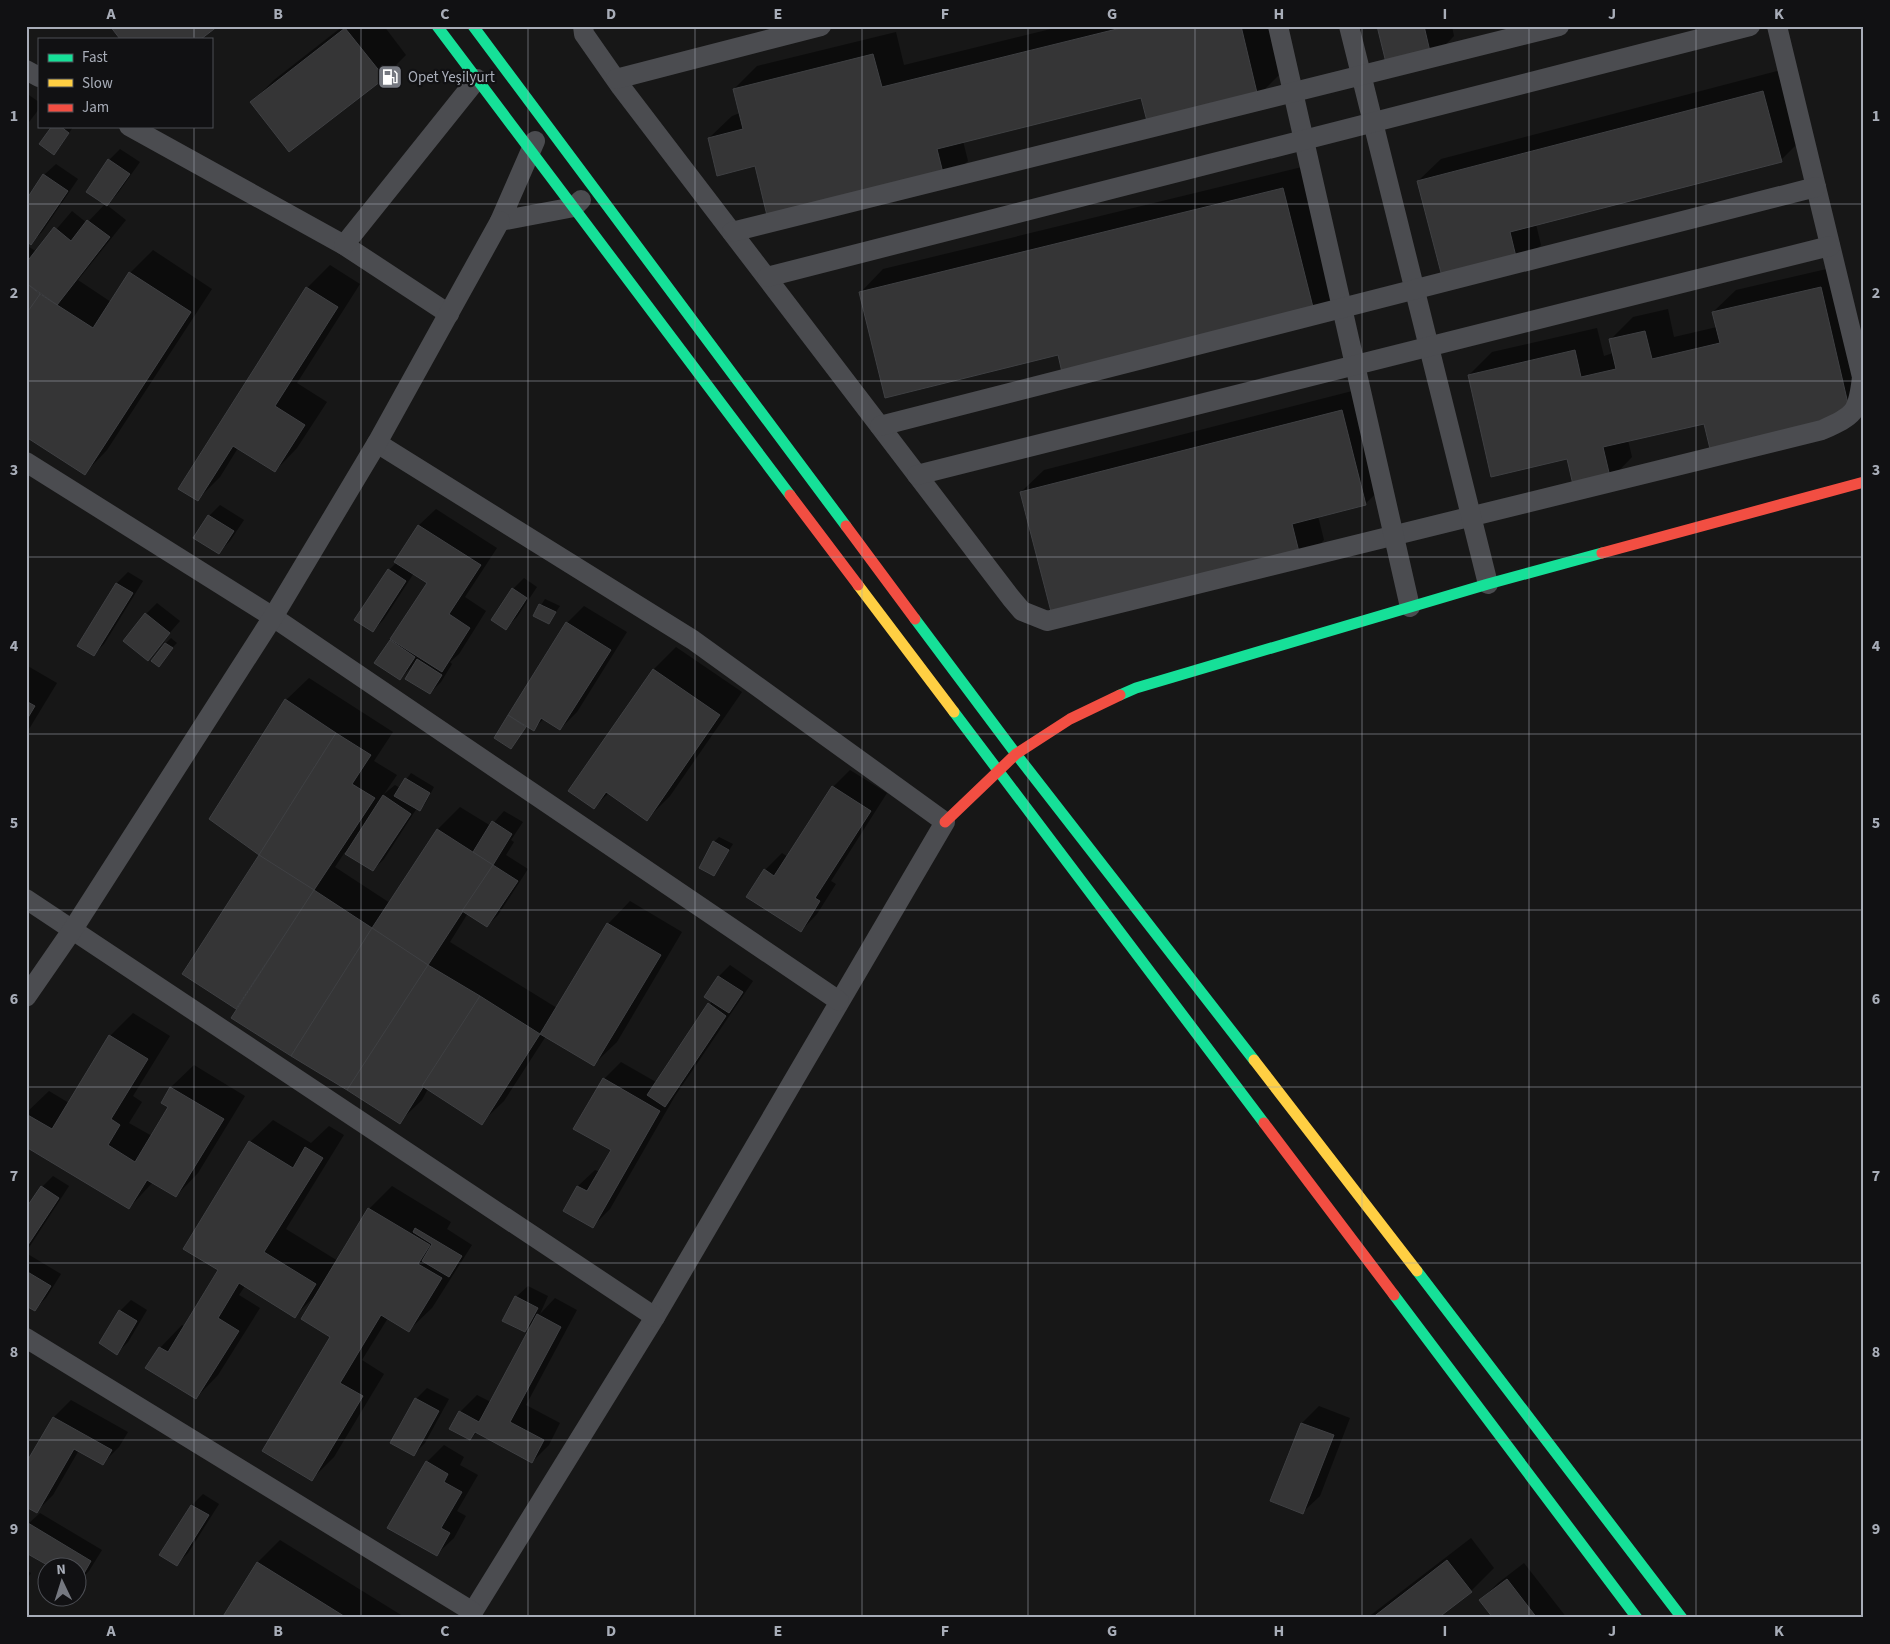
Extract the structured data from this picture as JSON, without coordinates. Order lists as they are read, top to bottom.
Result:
{
  "places": {
    "fuel station": ["Opet Yeşilyurt"]
  },
  "legend": ["Fast", "Slow", "Jam"],
  "north": "top",
  "grid": {
    "columns": [
      "A",
      "B",
      "C",
      "D",
      "E",
      "F",
      "G",
      "H",
      "I",
      "J",
      "K"
    ],
    "rows": [
      "1",
      "2",
      "3",
      "4",
      "5",
      "6",
      "7",
      "8",
      "9"
    ]
  }
}
